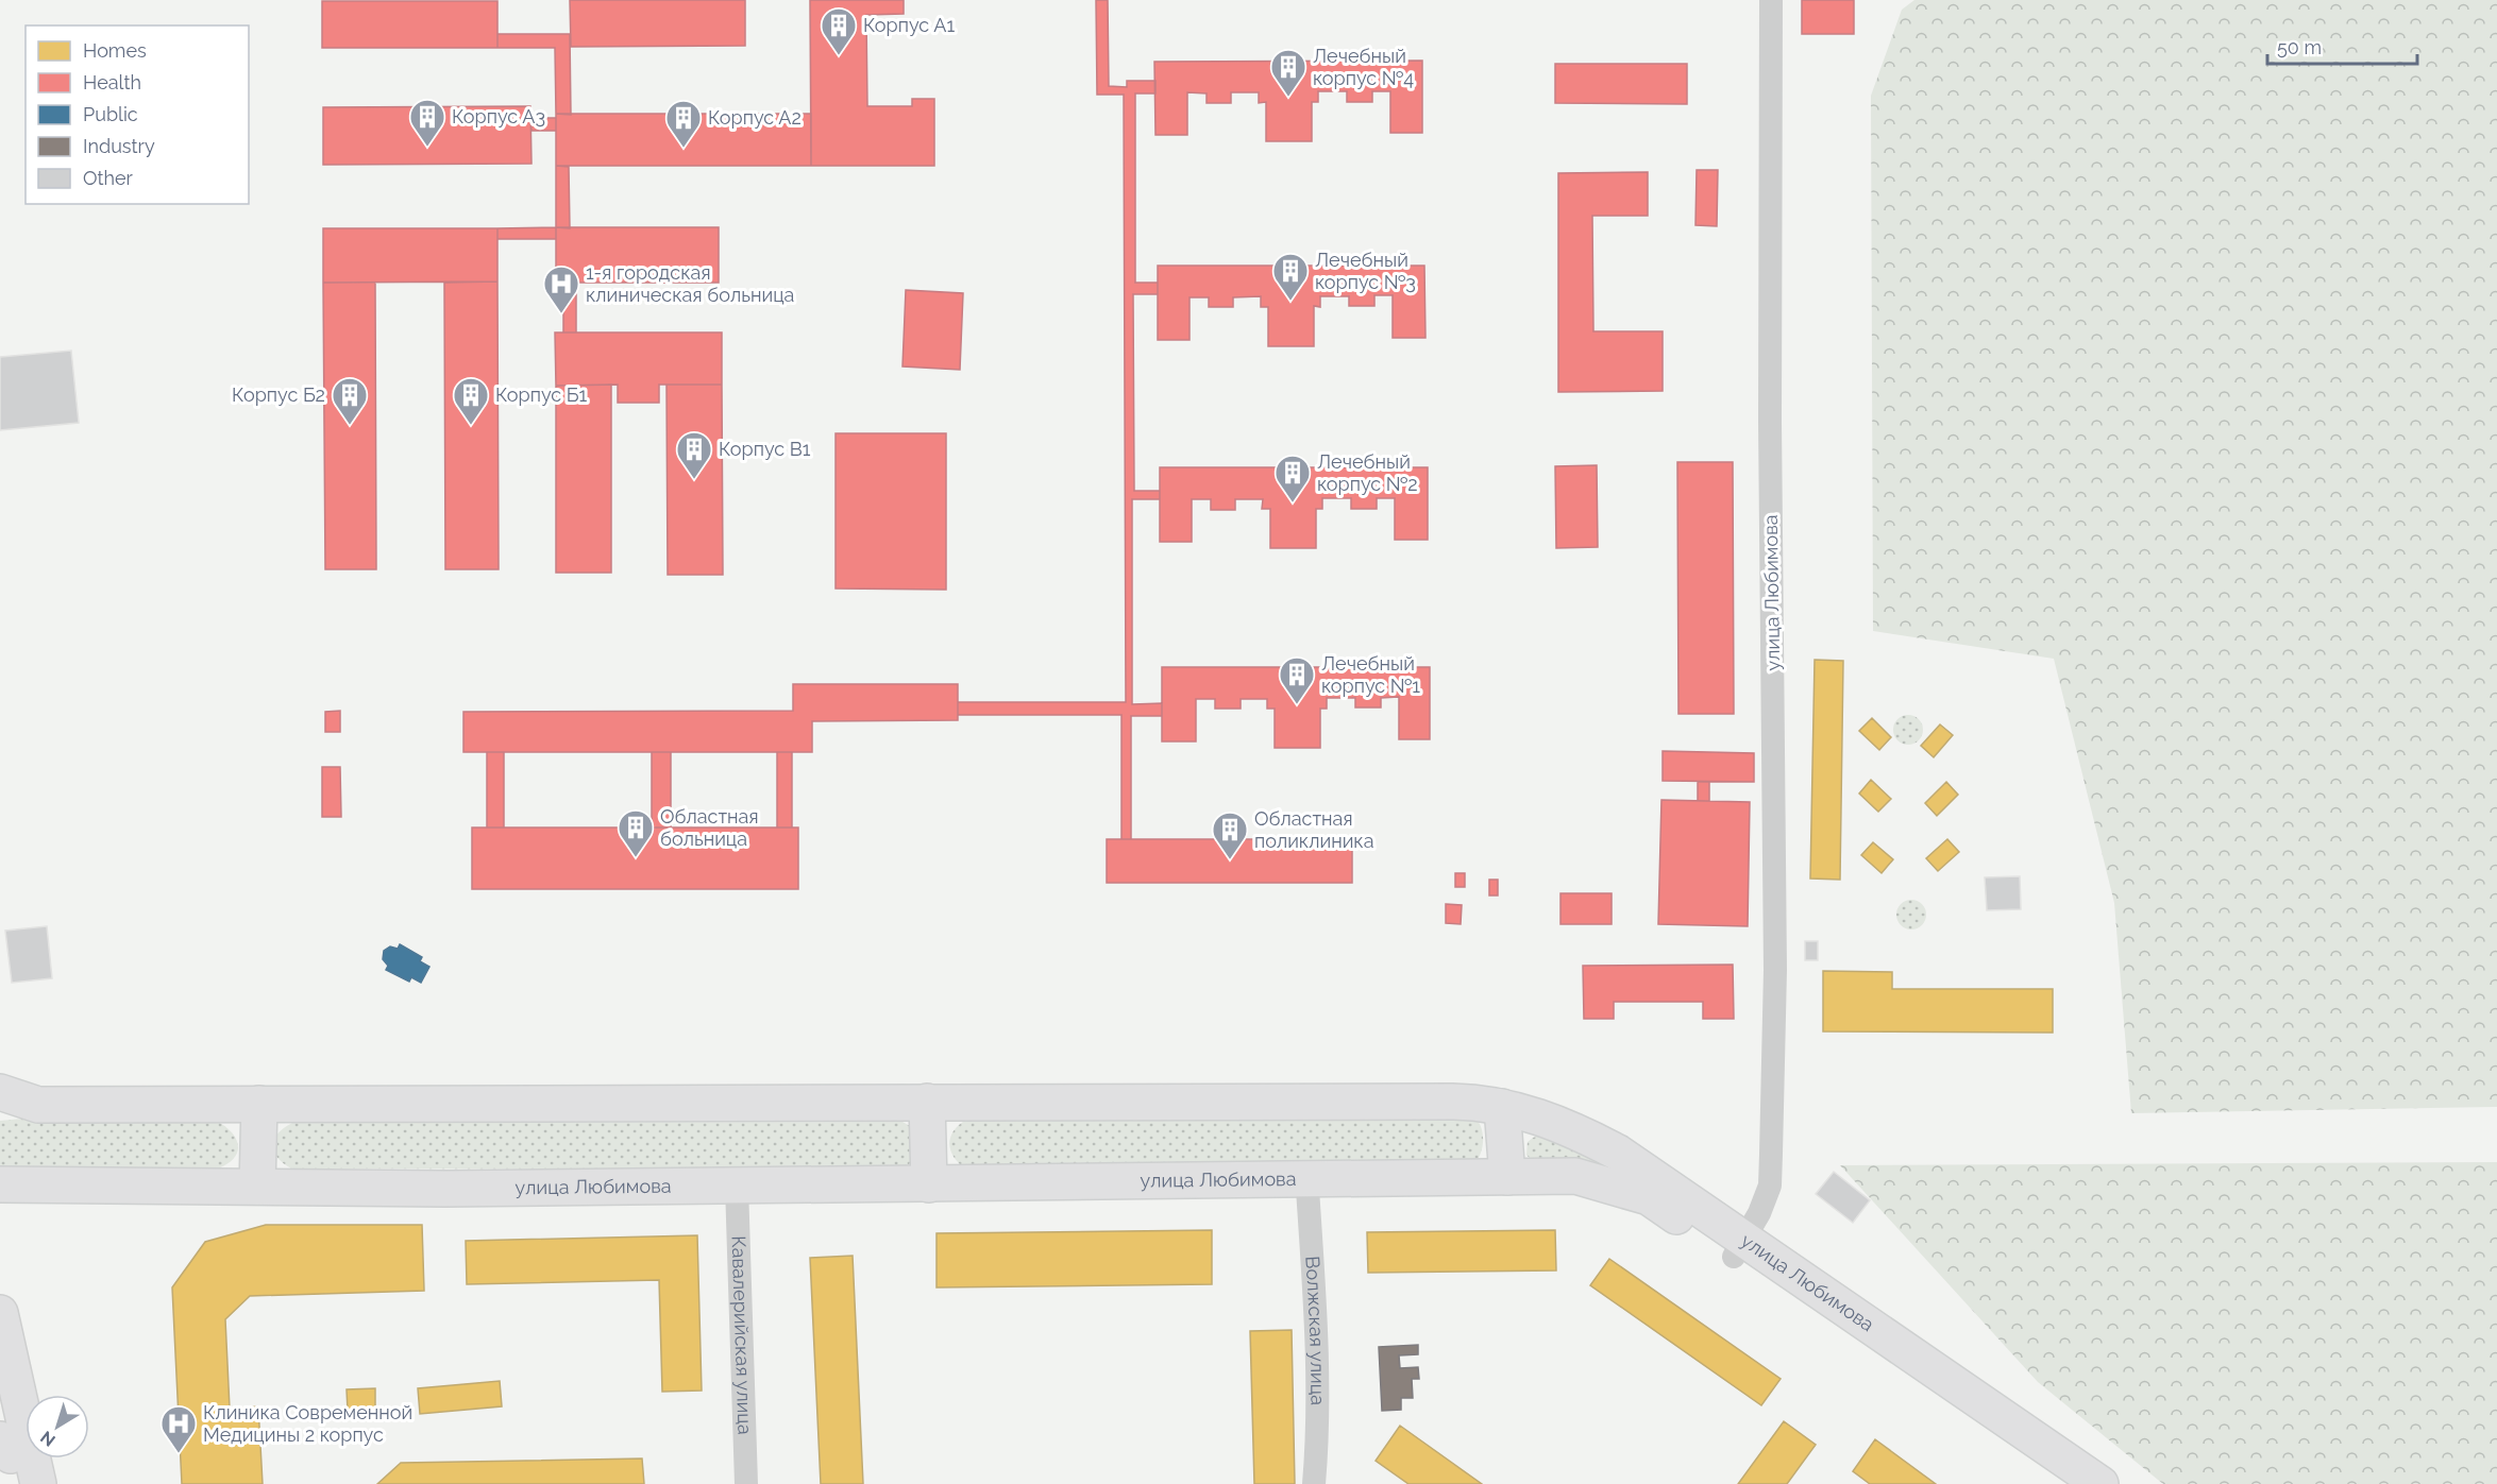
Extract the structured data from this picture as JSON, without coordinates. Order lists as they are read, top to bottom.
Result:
{
  "streets": {
    "main road": ["улица Любимова"],
    "street": ["Волжская улица", "Кавалерийская улица"]
  },
  "crossings": [
    ["улица Любимова", "Волжская улица"],
    ["улица Любимова", "Кавалерийская улица"]
  ],
  "places": {
    "building": [
      "Корпус А1",
      "Лечебный корпус №4",
      "Корпус А3",
      "Корпус А2",
      "Лечебный корпус №3",
      "Корпус Б2",
      "Корпус Б1",
      "Корпус В1",
      "Лечебный корпус №2",
      "Лечебный корпус №1",
      "Областная больница",
      "Областная поликлиника"
    ],
    "hospital": ["1-я городская клиническая больница", "Клиника Современной Медицины 2 корпус"]
  },
  "legend": [
    "Homes",
    "Health",
    "Public",
    "Industry",
    "Other"
  ],
  "scale_bar": "50 m",
  "north": "bottom left"
}
